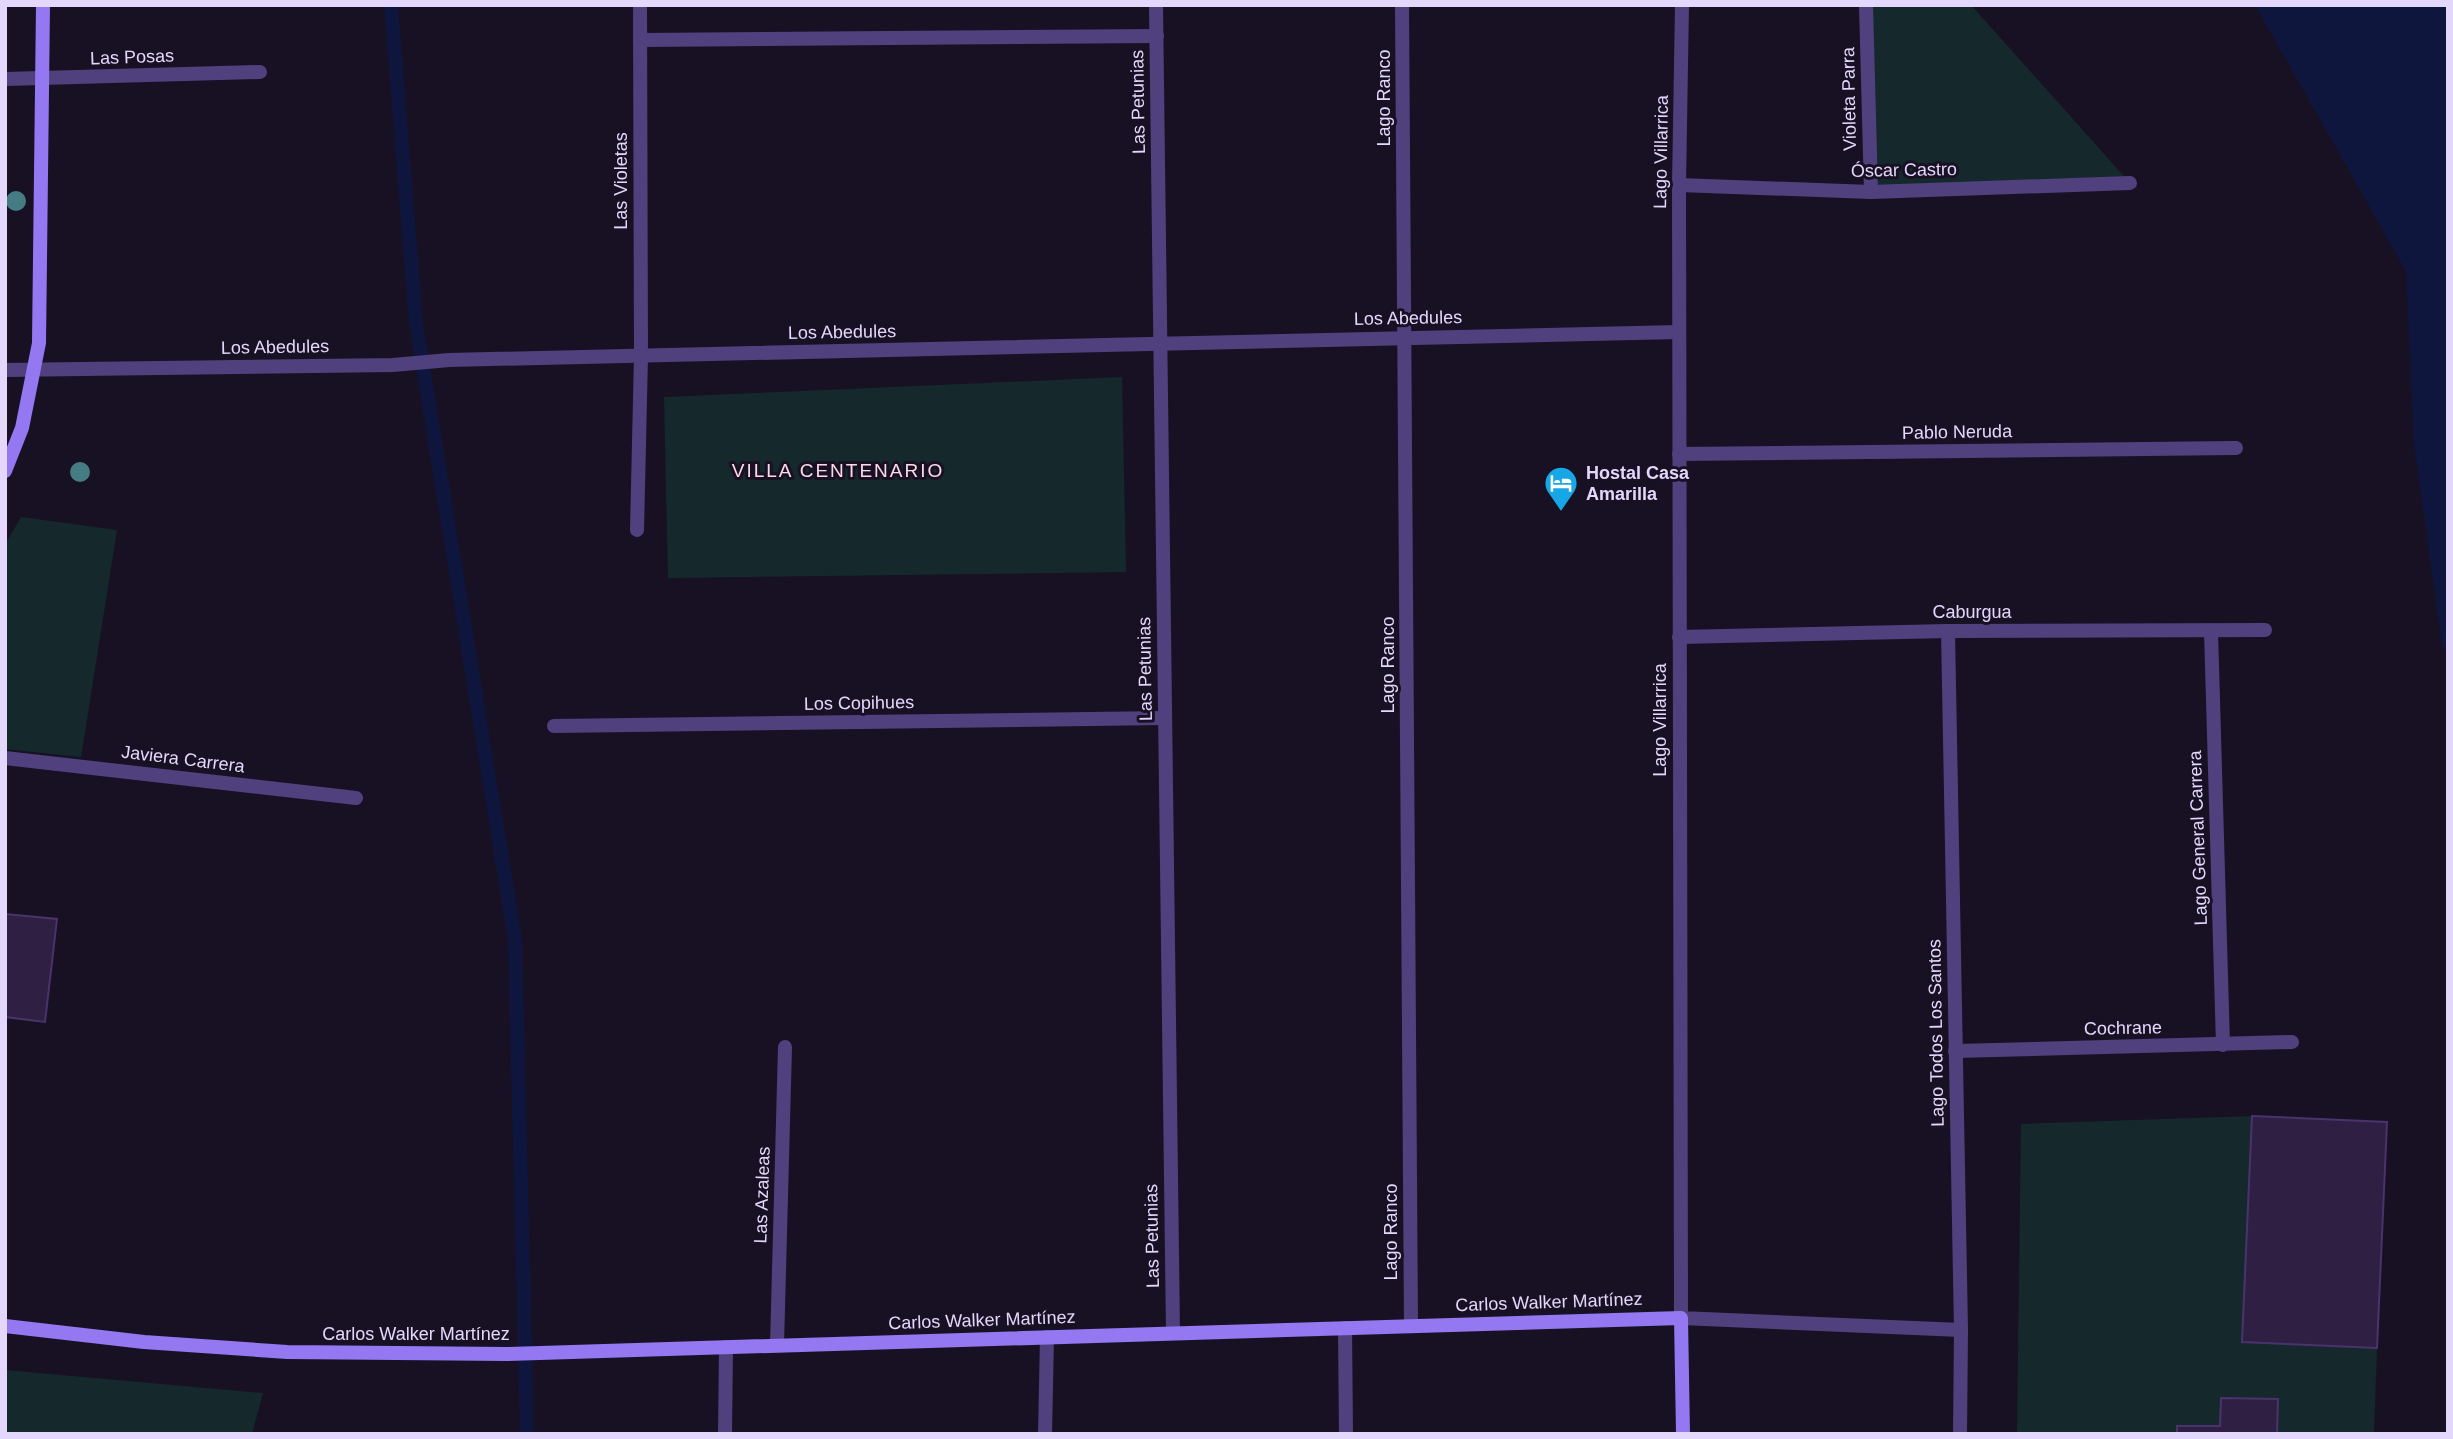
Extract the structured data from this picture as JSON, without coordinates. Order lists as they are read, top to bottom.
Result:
{
  "streets": {
    "street": [
      "Las Posas",
      "Lago Ranco",
      "Violeta Parra",
      "Las Petunias",
      "Lago Villarrica",
      "Óscar Castro",
      "Las Violetas",
      "Los Abedules",
      "Pablo Neruda",
      "Caburgua",
      "Los Copihues",
      "Javiera Carrera",
      "Lago General Carrera",
      "Cochrane",
      "Lago Todos Los Santos",
      "Las Azaleas",
      "Carlos Walker Martínez"
    ]
  },
  "crossings": [
    ["Lago Ranco", "Los Abedules"],
    ["Lago Ranco", "Carlos Walker Martínez"],
    ["Violeta Parra", "Óscar Castro"],
    ["Las Petunias", "Los Abedules"],
    ["Las Petunias", "Los Copihues"],
    ["Las Petunias", "Carlos Walker Martínez"],
    ["Lago Villarrica", "Óscar Castro"],
    ["Lago Villarrica", "Los Abedules"],
    ["Lago Villarrica", "Pablo Neruda"],
    ["Lago Villarrica", "Caburgua"],
    ["Lago Villarrica", "Carlos Walker Martínez"],
    ["Las Violetas", "Los Abedules"],
    ["Caburgua", "Lago General Carrera"],
    ["Caburgua", "Lago Todos Los Santos"],
    ["Lago General Carrera", "Cochrane"],
    ["Cochrane", "Lago Todos Los Santos"],
    ["Lago Todos Los Santos", "Carlos Walker Martínez"],
    ["Las Azaleas", "Carlos Walker Martínez"]
  ],
  "districts": ["VILLA CENTENARIO"],
  "places": {
    "hotel": ["Hostal Casa Amarilla"]
  }
}
